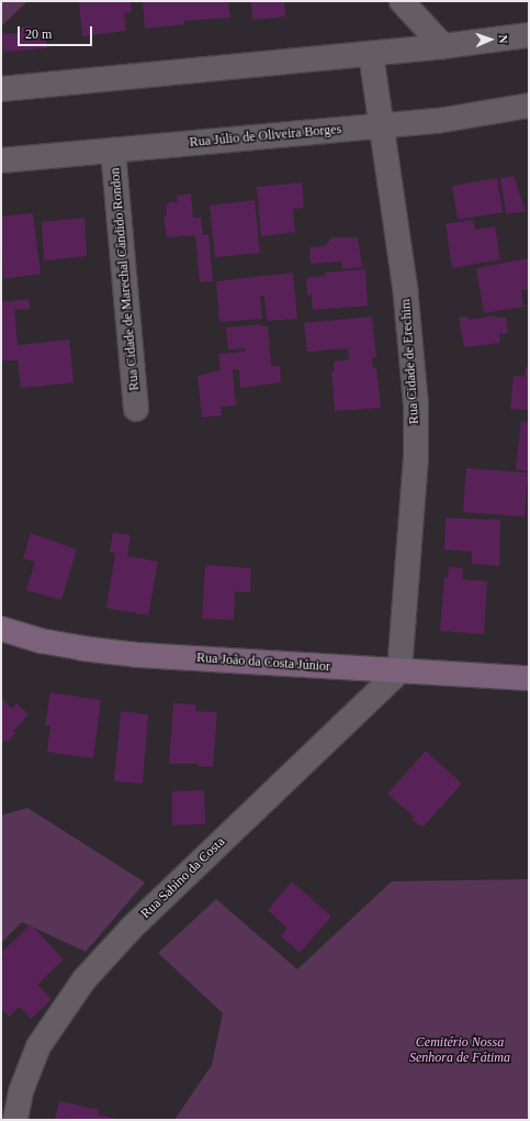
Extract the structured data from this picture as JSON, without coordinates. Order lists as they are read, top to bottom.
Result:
{
  "streets": {
    "main road": ["Rua João da Costa Júnior"],
    "street": [
      "Rua Júlio de Oliveira Borges",
      "Rua Cidade de Marechal Cândido Rondon",
      "Rua Cidade de Erechim",
      "Rua Sabino da Costa"
    ]
  },
  "crossings": [
    ["Rua Júlio de Oliveira Borges", "Rua Cidade de Marechal Cândido Rondon"],
    ["Rua Júlio de Oliveira Borges", "Rua Cidade de Erechim"],
    ["Rua Cidade de Erechim", "Rua João da Costa Júnior"],
    ["Rua Cidade de Erechim", "Rua Sabino da Costa"],
    ["Rua João da Costa Júnior", "Rua Sabino da Costa"]
  ],
  "parks": ["Cemitério Nossa Senhora de Fátima"],
  "scale_bar": "20 m",
  "north": "right"
}
